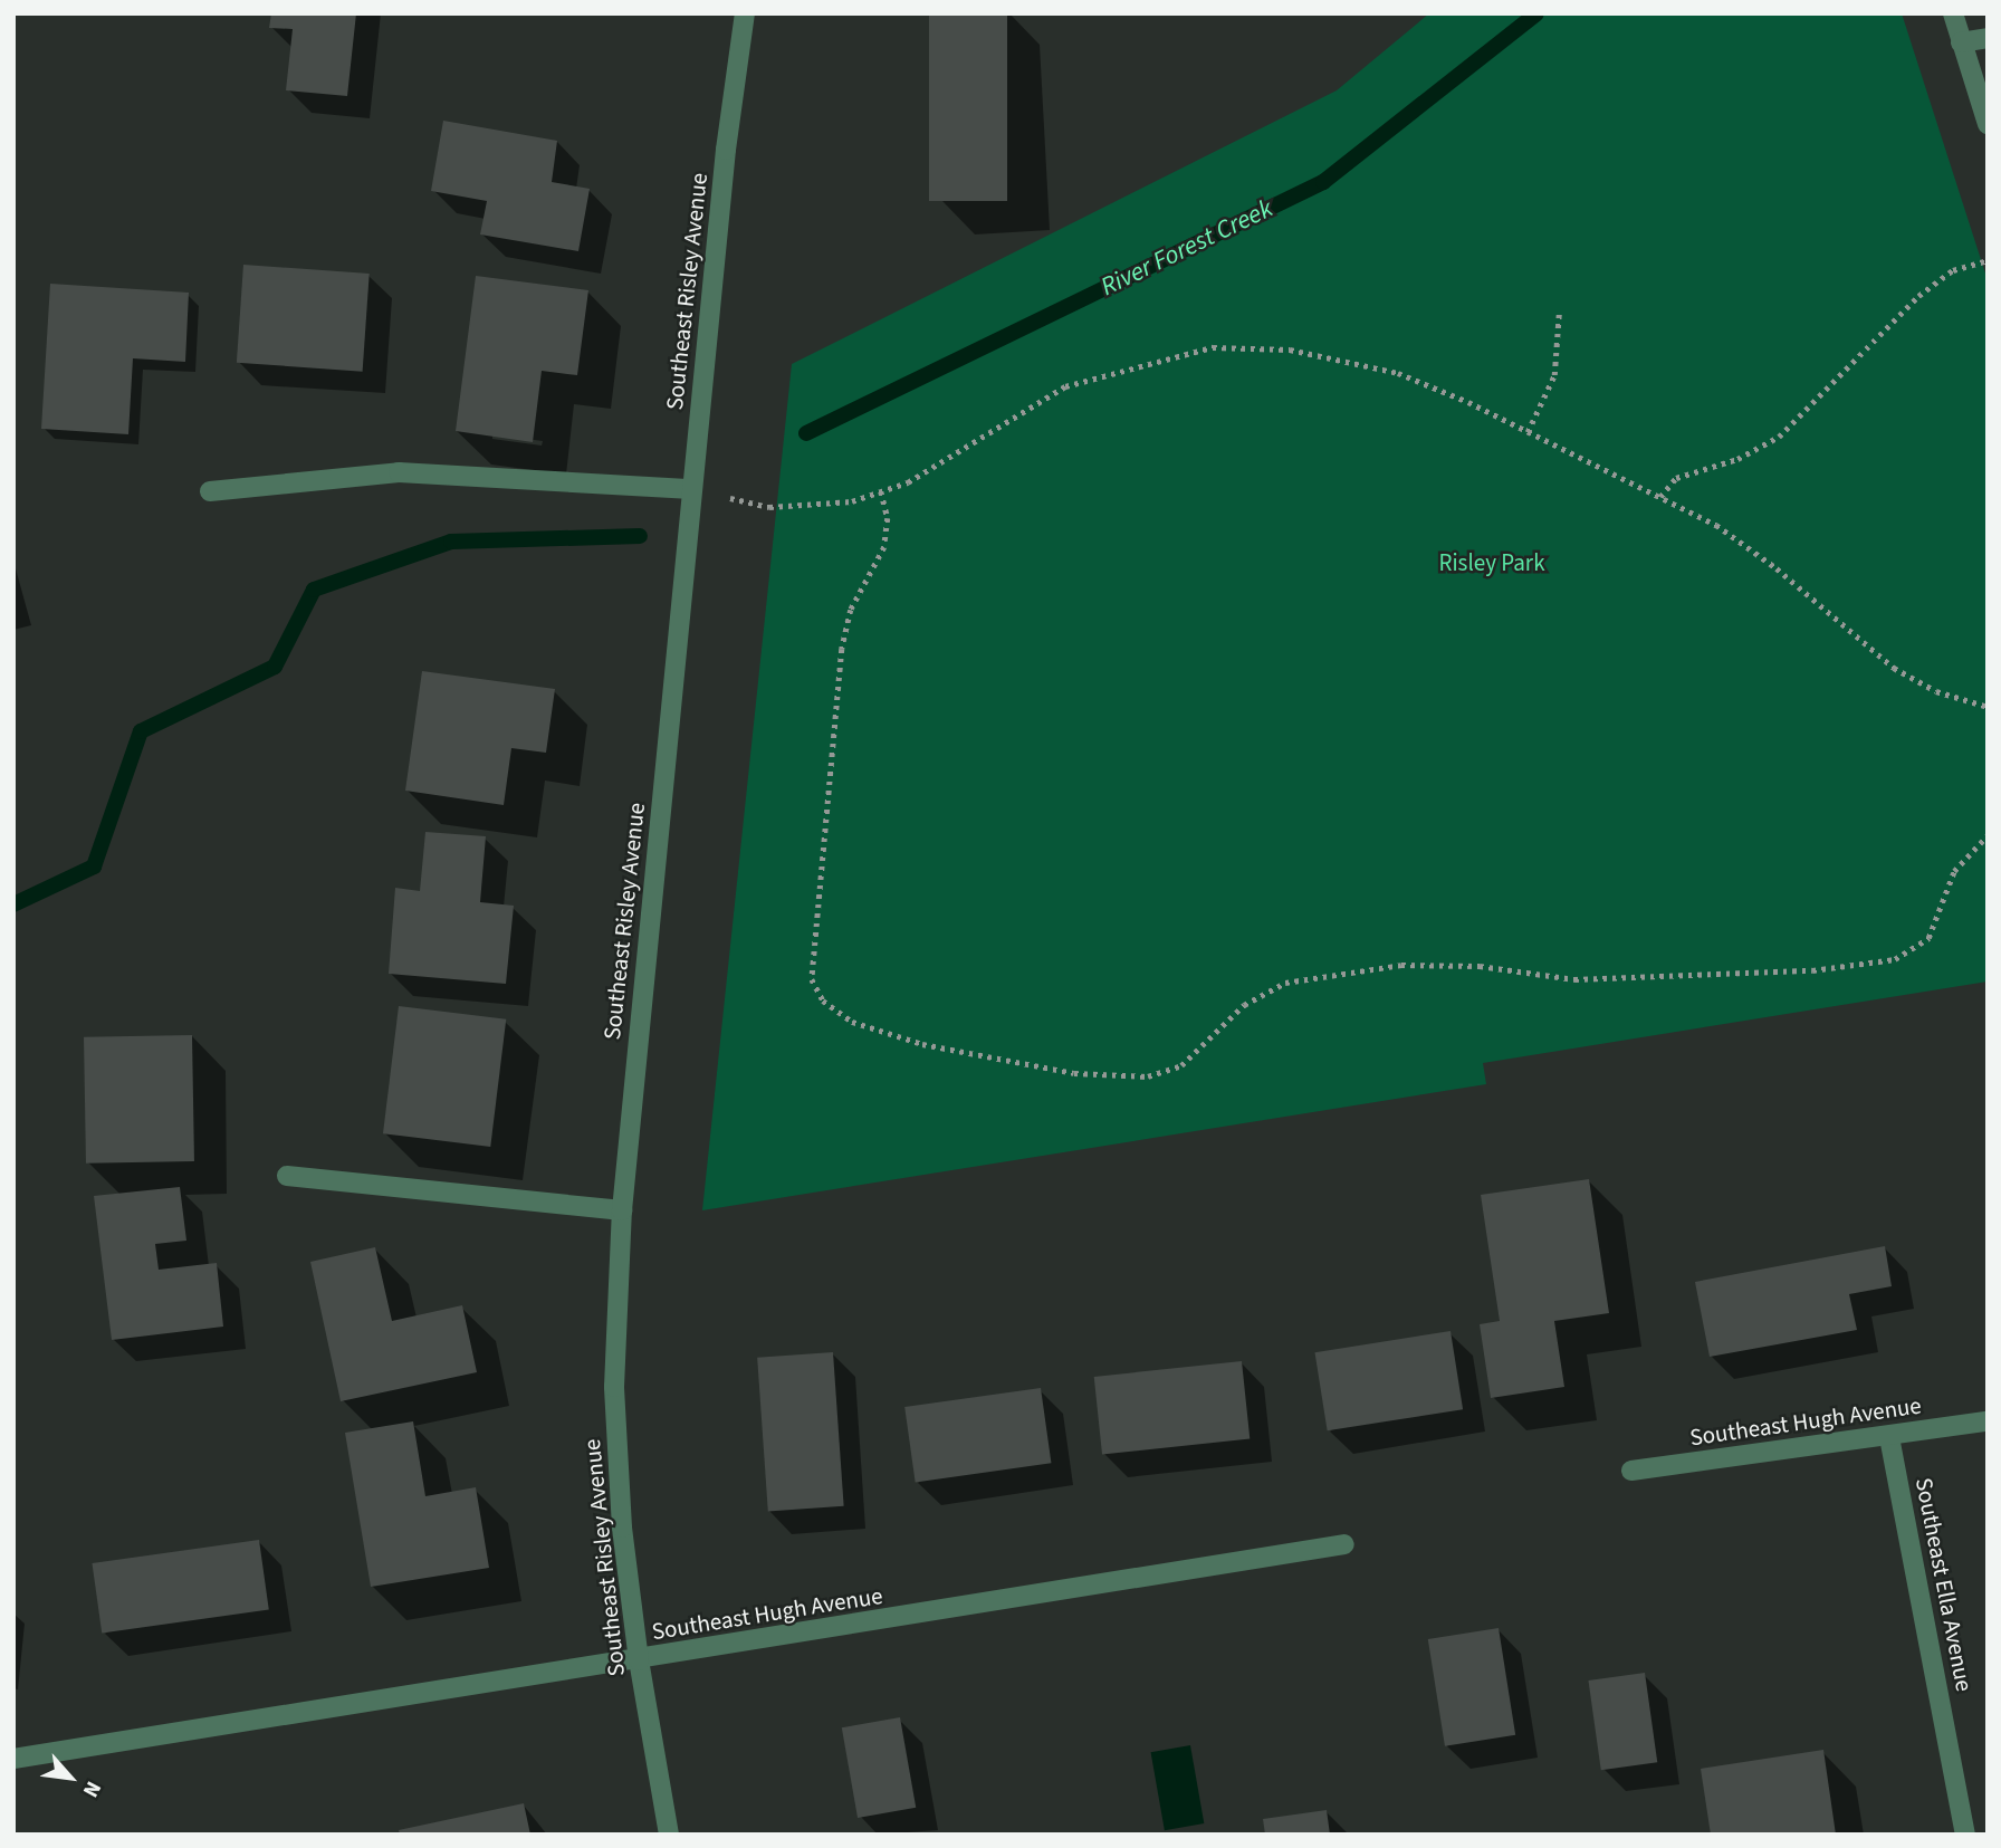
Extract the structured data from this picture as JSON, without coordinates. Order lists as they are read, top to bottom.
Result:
{
  "streets": {
    "street": ["Southeast Risley Avenue", "Southeast Hugh Avenue", "Southeast Ella Avenue"]
  },
  "crossings": [
    ["Southeast Risley Avenue", "Southeast Hugh Avenue"],
    ["Southeast Hugh Avenue", "Southeast Ella Avenue"]
  ],
  "water": ["River Forest Creek"],
  "parks": ["Risley Park"],
  "north": "bottom right"
}
